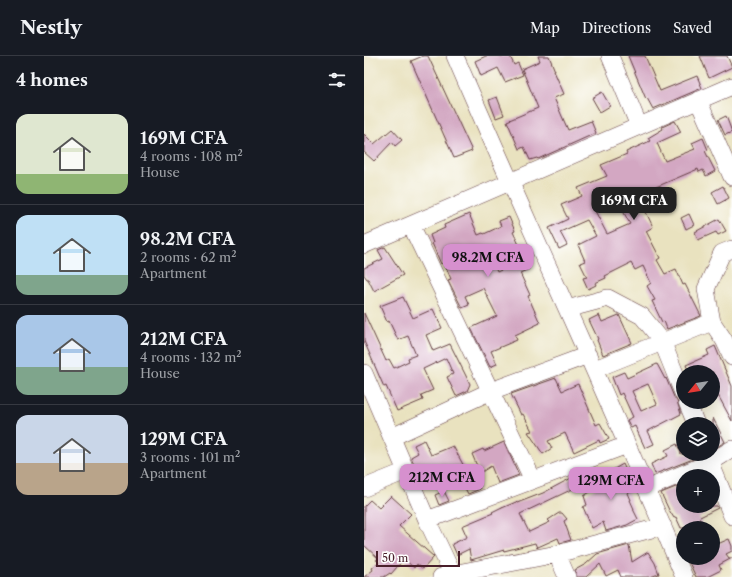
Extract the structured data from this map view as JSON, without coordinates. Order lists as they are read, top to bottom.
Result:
{
  "scale_bar": "50 m",
  "north": "bottom left",
  "page": {
    "header": "Nestly",
    "nav": ["Map", "Directions", "Saved"],
    "heading": "4 homes",
    "list": [
      {
        "name": "169M CFA",
        "note": "4 rooms · 108 m² · House"
      },
      {
        "name": "98.2M CFA",
        "note": "2 rooms · 62 m² · Apartment"
      },
      {
        "name": "212M CFA",
        "note": "4 rooms · 132 m² · House"
      },
      {
        "name": "129M CFA",
        "note": "3 rooms · 101 m² · Apartment"
      }
    ],
    "price": [
      "169M CFA",
      "98.2M CFA",
      "212M CFA",
      "129M CFA"
    ],
    "map_buttons": ["+", "−"],
    "scale": "50 m"
  }
}
